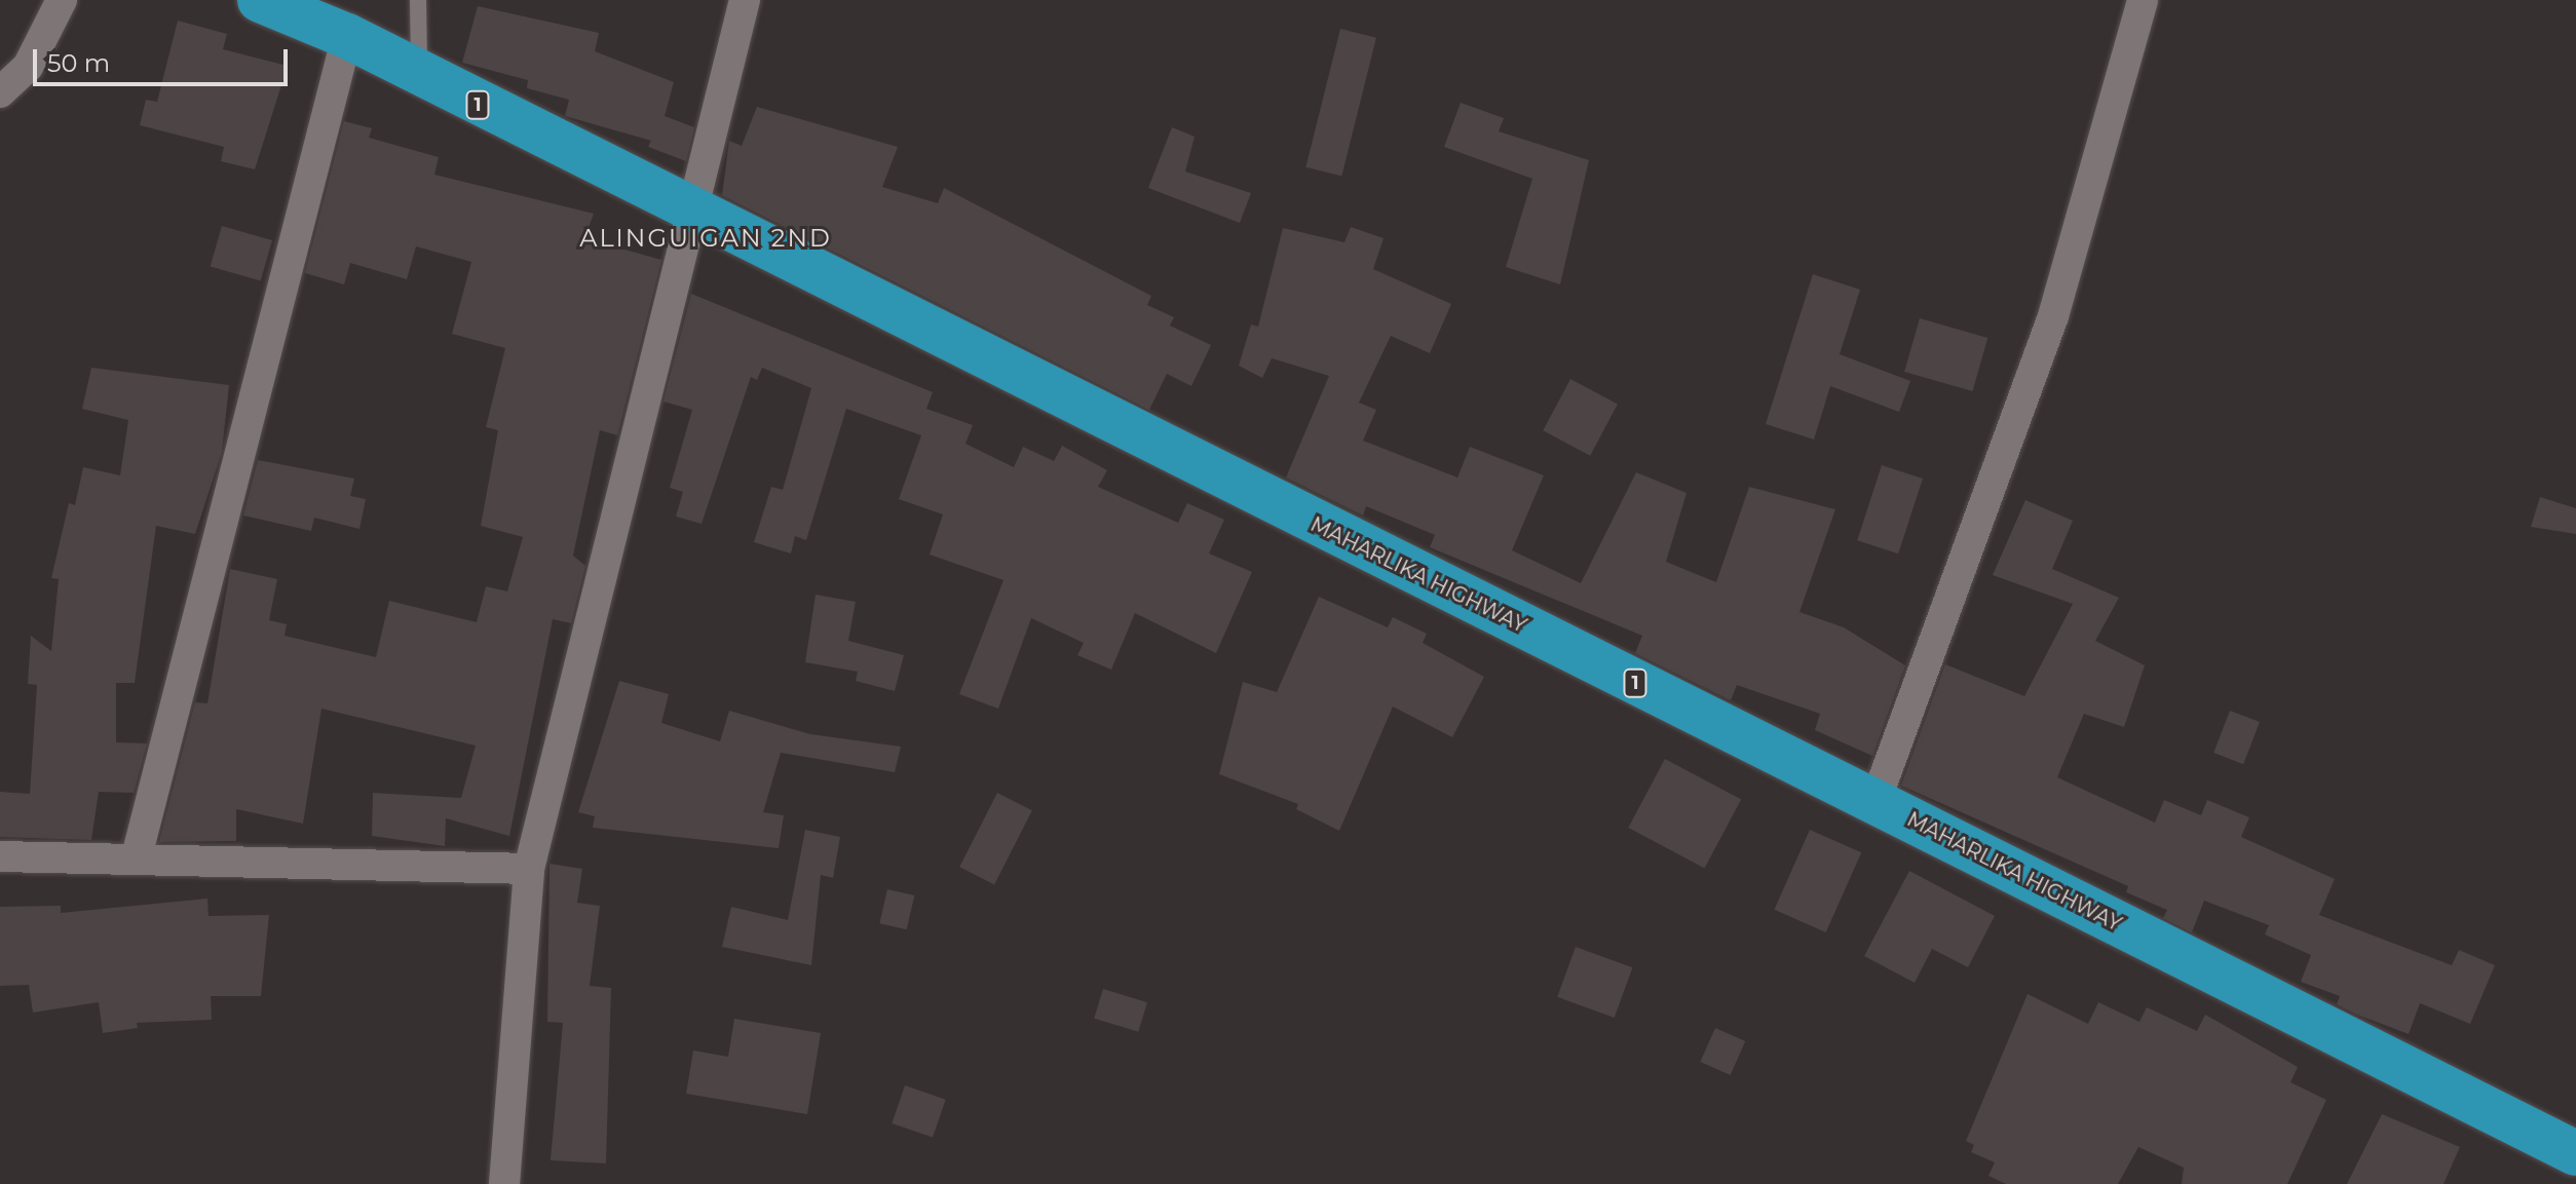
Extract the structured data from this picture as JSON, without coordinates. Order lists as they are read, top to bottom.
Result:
{
  "streets": {
    "highway": ["1", "MAHARLIKA HIGHWAY"]
  },
  "districts": ["ALINGUIGAN 2ND"],
  "scale_bar": "50 m"
}
